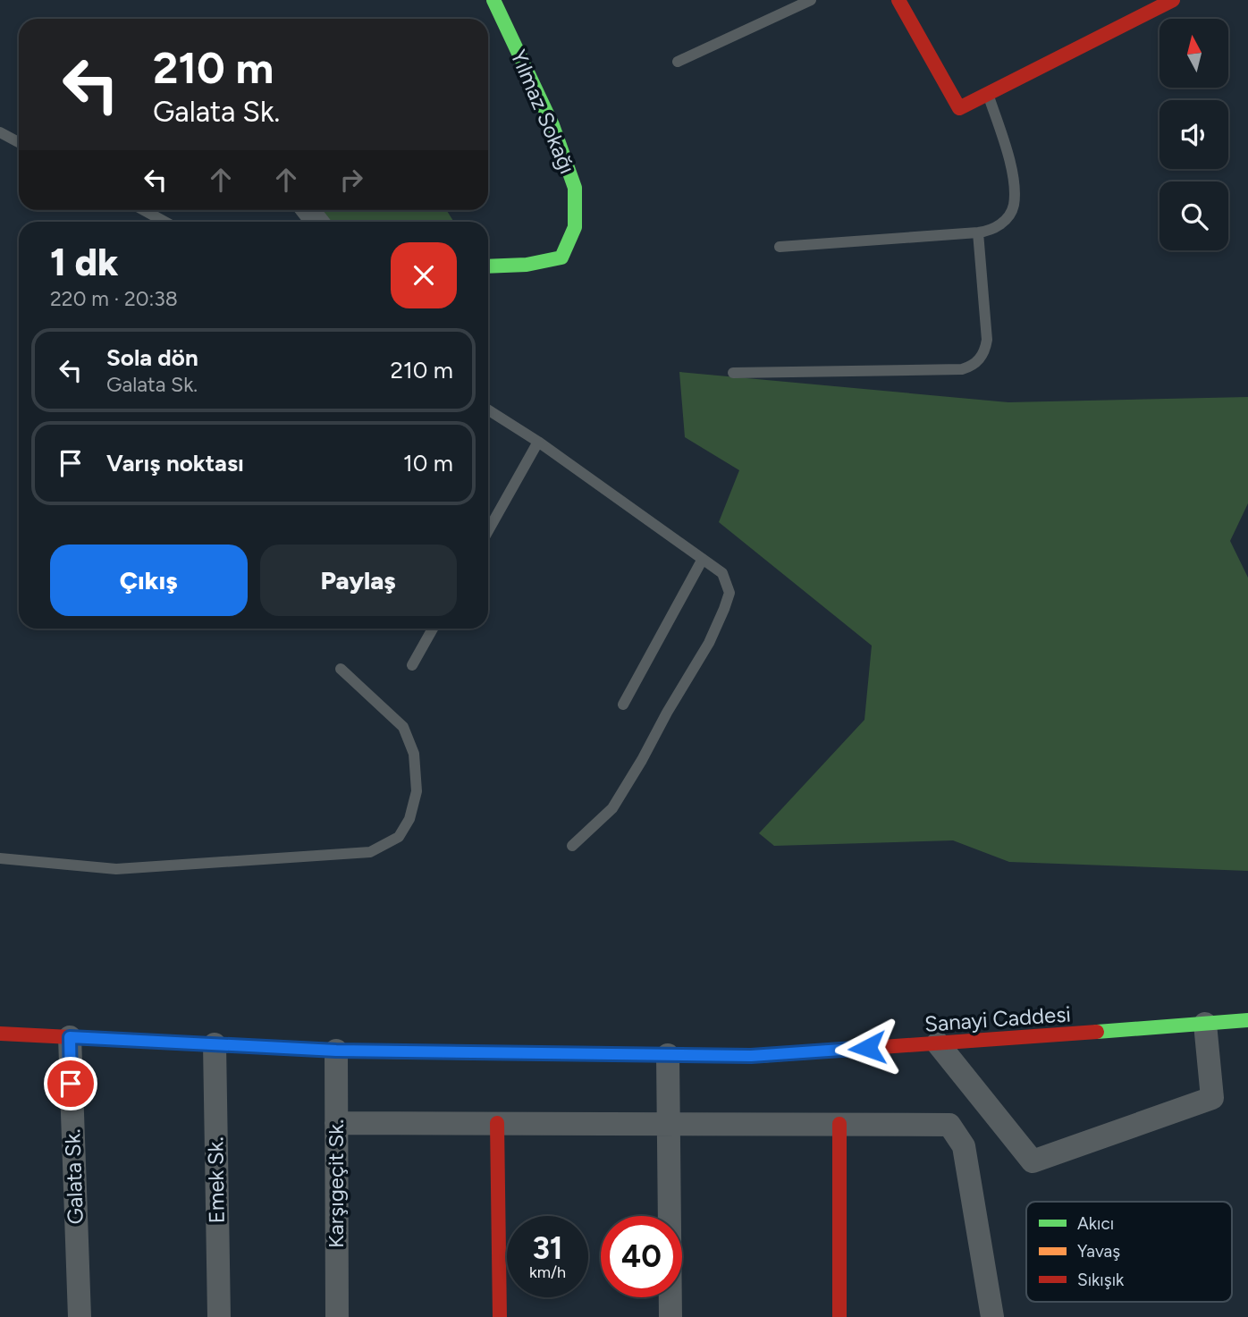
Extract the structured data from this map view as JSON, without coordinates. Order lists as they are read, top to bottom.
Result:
{
  "streets": {
    "street": [
      "Yılmaz Sokağı",
      "Sanayi Caddesi",
      "Galata Sk.",
      "Emek Sk.",
      "Karşıgeçit Sk."
    ]
  },
  "crossings": [
    ["Sanayi Caddesi", "Galata Sk."],
    ["Sanayi Caddesi", "Emek Sk."],
    ["Sanayi Caddesi", "Karşıgeçit Sk."]
  ],
  "legend": ["Akıcı", "Yavaş", "Sıkışık"],
  "north": "top",
  "page": {
    "turn": ["210 m", "Galata Sk."],
    "heading": ["1 dk", "220 m · 20:38"],
    "list": [
      {
        "name": "Sola dön",
        "note": "Galata Sk.",
        "value": "210 m"
      },
      {
        "name": "Varış noktası",
        "value": "10 m"
      }
    ],
    "buttons": ["Çıkış", "Paylaş"],
    "speed": "31 km/h",
    "limit": "40"
  }
}
